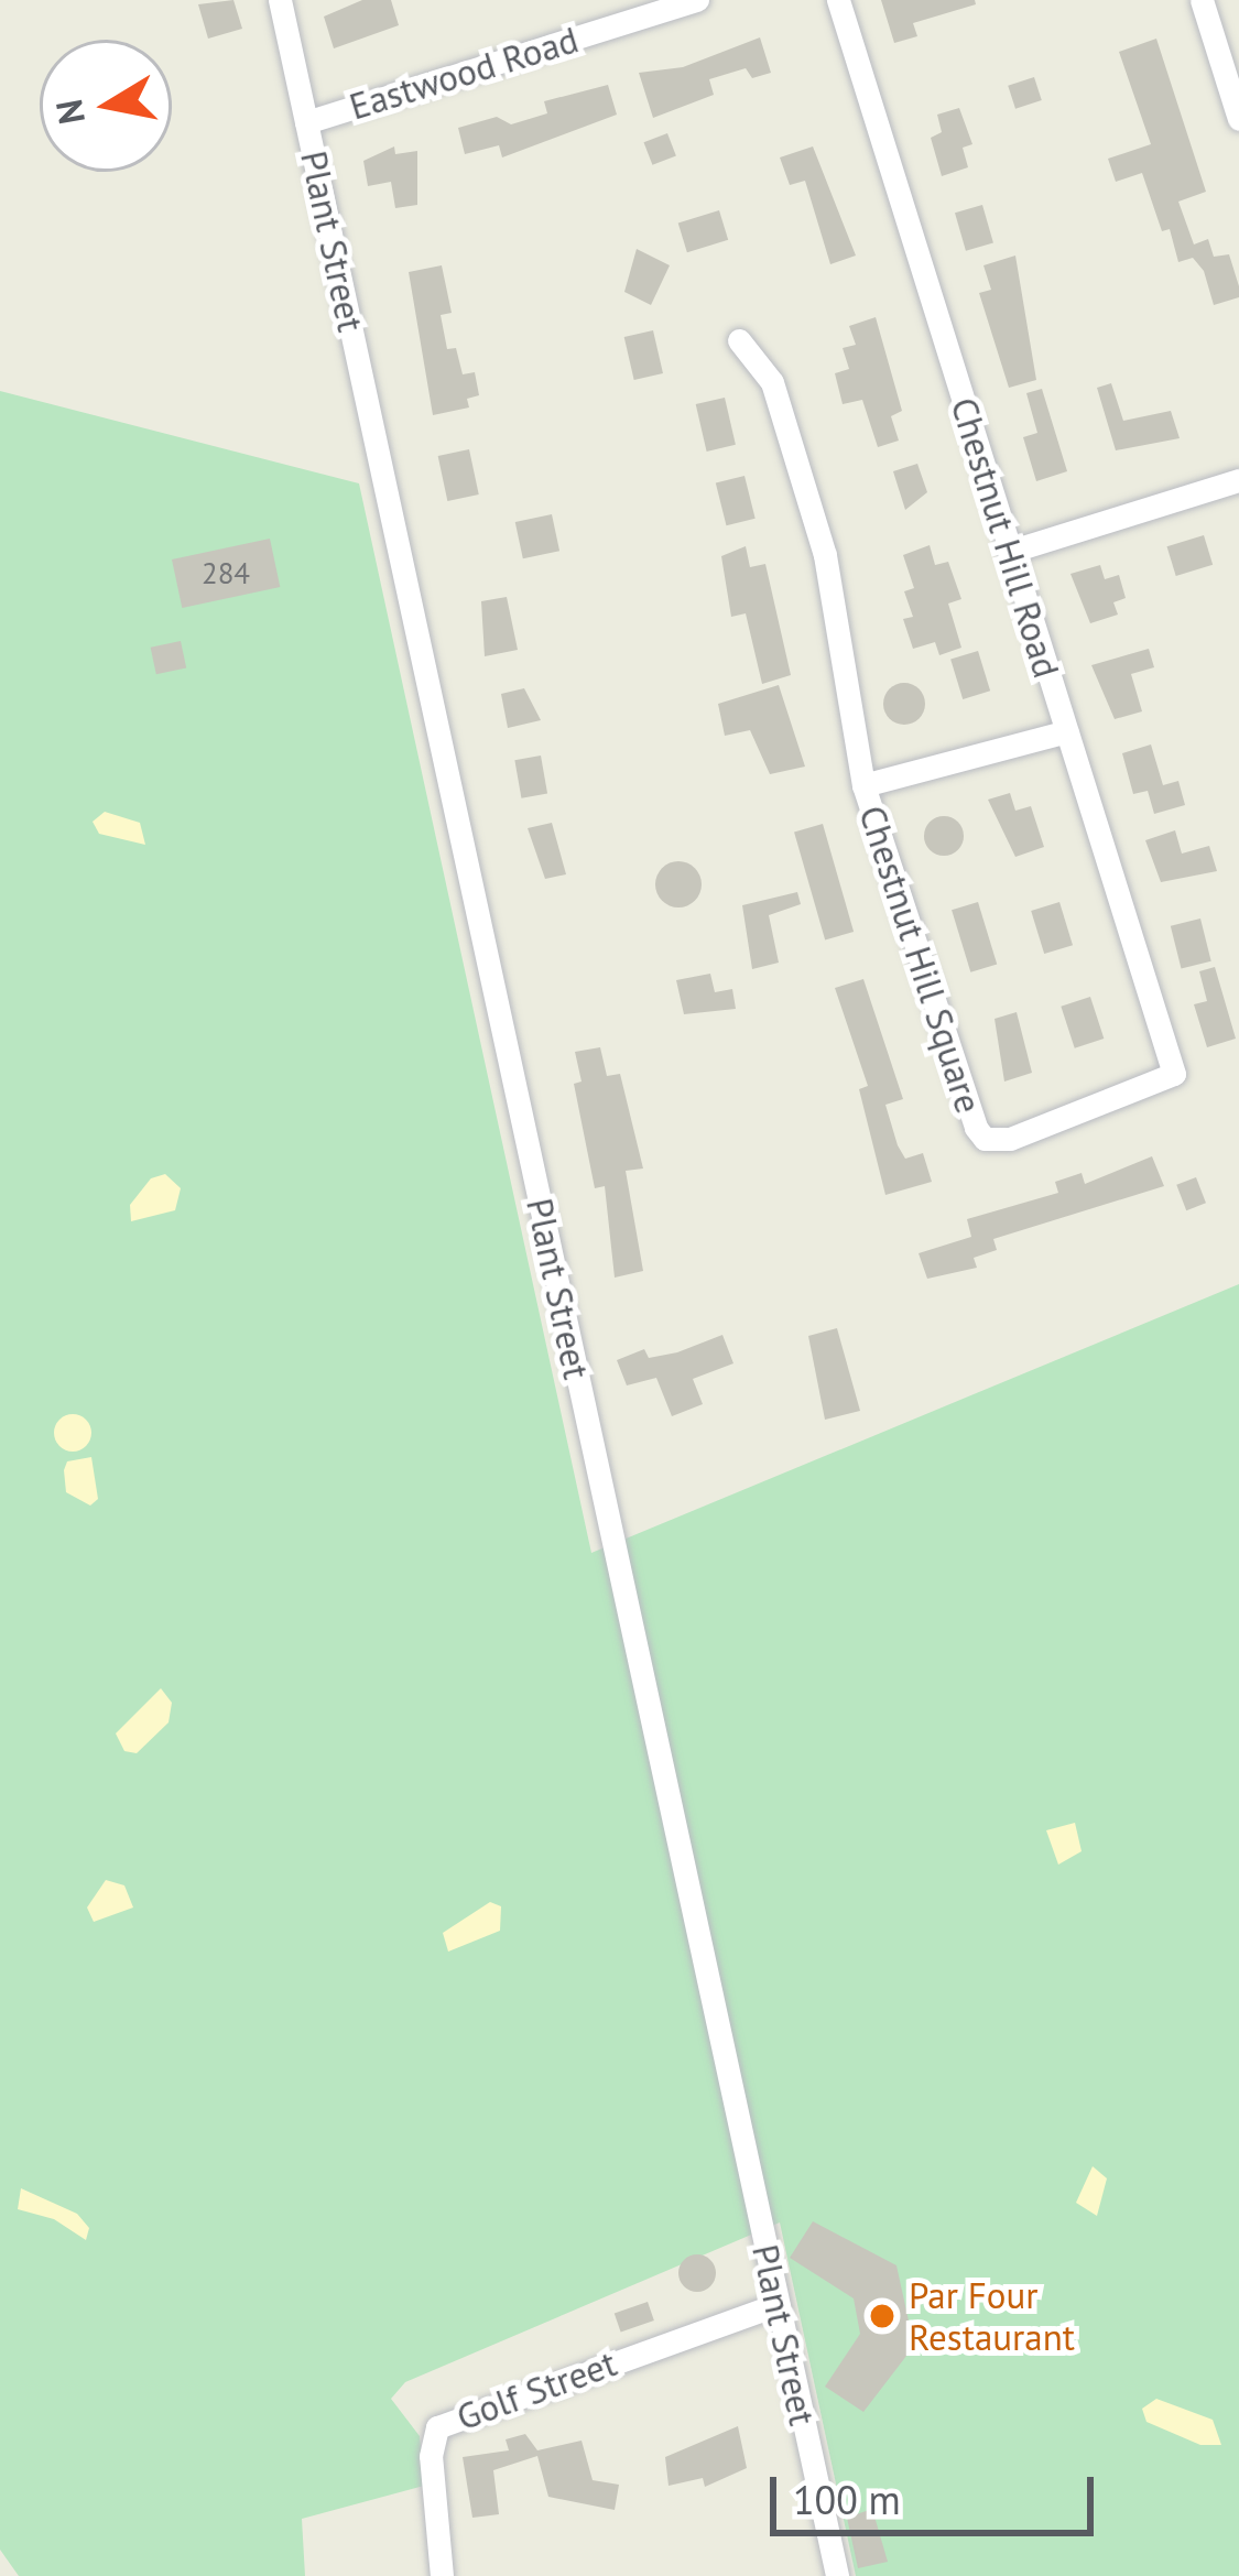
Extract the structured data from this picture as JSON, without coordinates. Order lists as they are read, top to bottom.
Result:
{
  "streets": {
    "street": [
      "Eastwood Road",
      "Plant Street",
      "Chestnut Hill Road",
      "Chestnut Hill Square",
      "Golf Street"
    ]
  },
  "crossings": [
    ["Eastwood Road", "Plant Street"],
    ["Plant Street", "Golf Street"],
    ["Chestnut Hill Road", "Chestnut Hill Square"]
  ],
  "places": ["Par Four Restaurant"],
  "house_numbers": ["284"],
  "scale_bar": "100 m",
  "north": "left"
}
